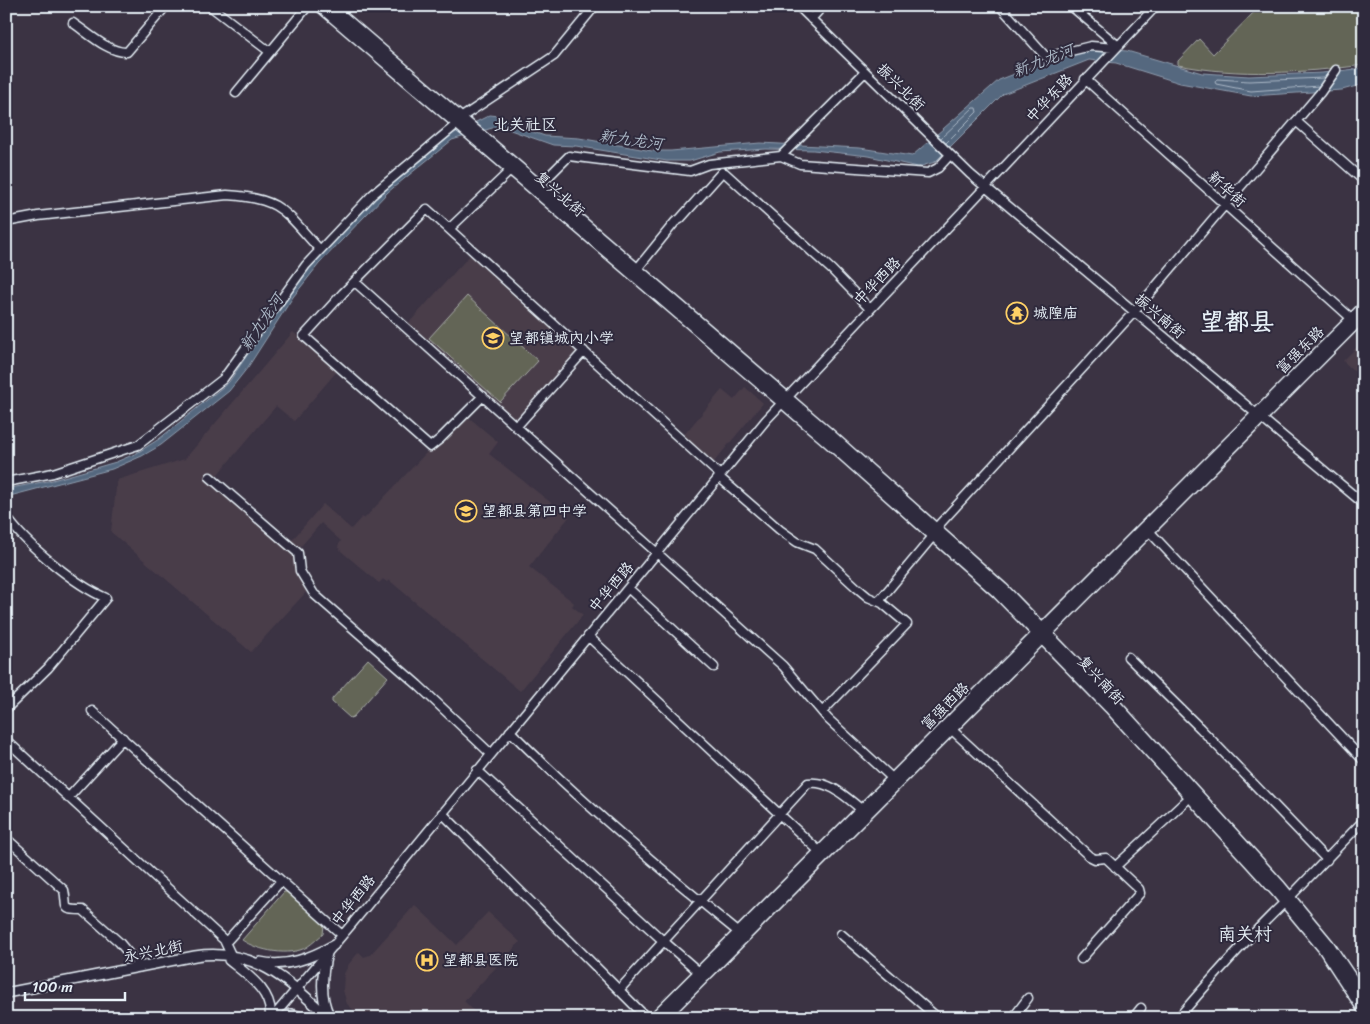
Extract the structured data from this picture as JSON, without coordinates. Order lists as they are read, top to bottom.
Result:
{
  "streets": {
    "main road": [
      "复兴北街",
      "富强东路",
      "复兴南街",
      "富强西路",
      "永兴北街"
    ],
    "street": [
      "振兴北街",
      "中华东路",
      "新华街",
      "中华西路",
      "振兴南街"
    ]
  },
  "crossings": [
    ["振兴北街", "中华东路"],
    ["振兴北街", "中华西路"],
    ["振兴北街", "振兴南街"],
    ["中华东路", "新华街"],
    ["中华东路", "中华西路"],
    ["中华东路", "振兴南街"],
    ["新华街", "富强东路"],
    ["复兴北街", "中华西路"],
    ["复兴北街", "复兴南街"],
    ["中华西路", "振兴南街"],
    ["中华西路", "复兴南街"],
    ["中华西路", "永兴北街"],
    ["振兴南街", "富强东路"],
    ["振兴南街", "富强西路"],
    ["富强东路", "富强西路"],
    ["复兴南街", "富强西路"]
  ],
  "districts": ["北关社区", "望都县", "南关村"],
  "water": ["新九龙河"],
  "places": {
    "temple": ["城隍庙"],
    "school or university": ["望都镇城内小学", "望都县第四中学"],
    "hospital": ["望都县医院"]
  },
  "scale_bar": "100 m"
}
